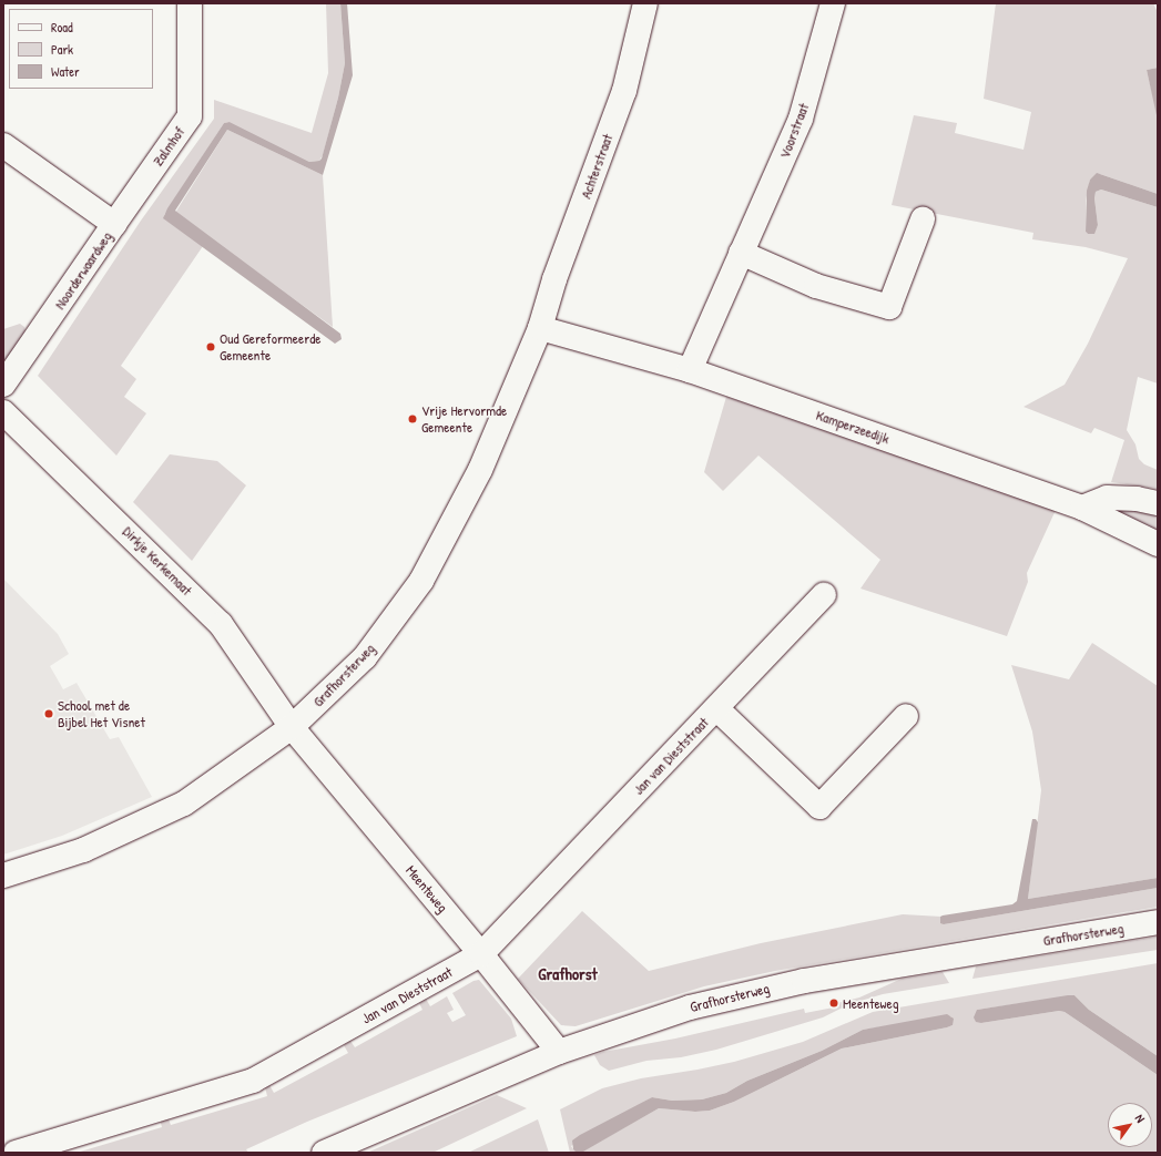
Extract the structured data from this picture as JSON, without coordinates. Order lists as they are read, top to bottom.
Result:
{
  "streets": {
    "street": [
      "Voorstraat",
      "Zalmhof",
      "Achterstraat",
      "Noorderwaardweg",
      "Kamperzeedijk",
      "Dirkje Kerkemaat",
      "Grafhorsterweg",
      "Jan van Dieststraat",
      "Meenteweg"
    ]
  },
  "crossings": [
    ["Voorstraat", "Kamperzeedijk"],
    ["Zalmhof", "Noorderwaardweg"],
    ["Achterstraat", "Kamperzeedijk"],
    ["Achterstraat", "Grafhorsterweg"],
    ["Kamperzeedijk", "Grafhorsterweg"],
    ["Dirkje Kerkemaat", "Grafhorsterweg"],
    ["Dirkje Kerkemaat", "Meenteweg"],
    ["Grafhorsterweg", "Meenteweg"],
    ["Jan van Dieststraat", "Meenteweg"]
  ],
  "districts": ["Grafhorst"],
  "places": [
    "Oud Gereformeerde Gemeente",
    "Vrije Hervormde Gemeente",
    "School met de Bijbel Het Visnet",
    "Meenteweg"
  ],
  "legend": ["Road", "Park", "Water"],
  "north": "top right"
}
